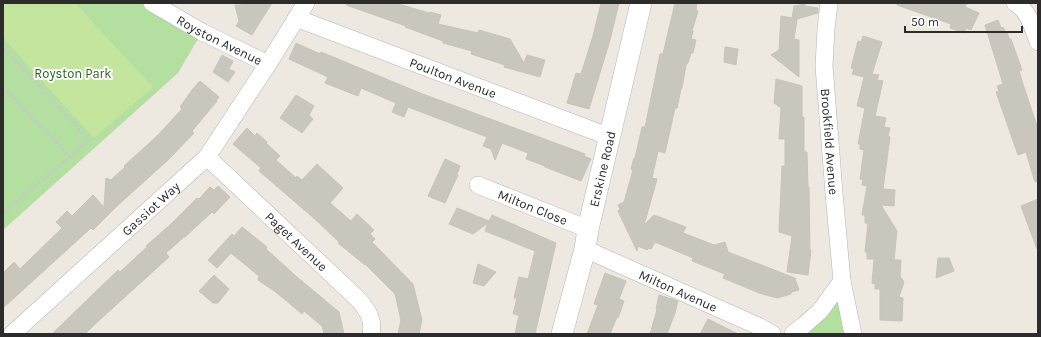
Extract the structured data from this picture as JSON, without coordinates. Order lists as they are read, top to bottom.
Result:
{
  "streets": {
    "street": [
      "Royston Avenue",
      "Poulton Avenue",
      "Brookfield Avenue",
      "Erskine Road",
      "Milton Close",
      "Gassiot Way",
      "Paget Avenue",
      "Milton Avenue"
    ]
  },
  "crossings": [
    ["Royston Avenue", "Gassiot Way"],
    ["Poulton Avenue", "Erskine Road"],
    ["Erskine Road", "Milton Close"],
    ["Erskine Road", "Milton Avenue"],
    ["Gassiot Way", "Paget Avenue"]
  ],
  "parks": ["Royston Park"],
  "scale_bar": "50 m"
}
